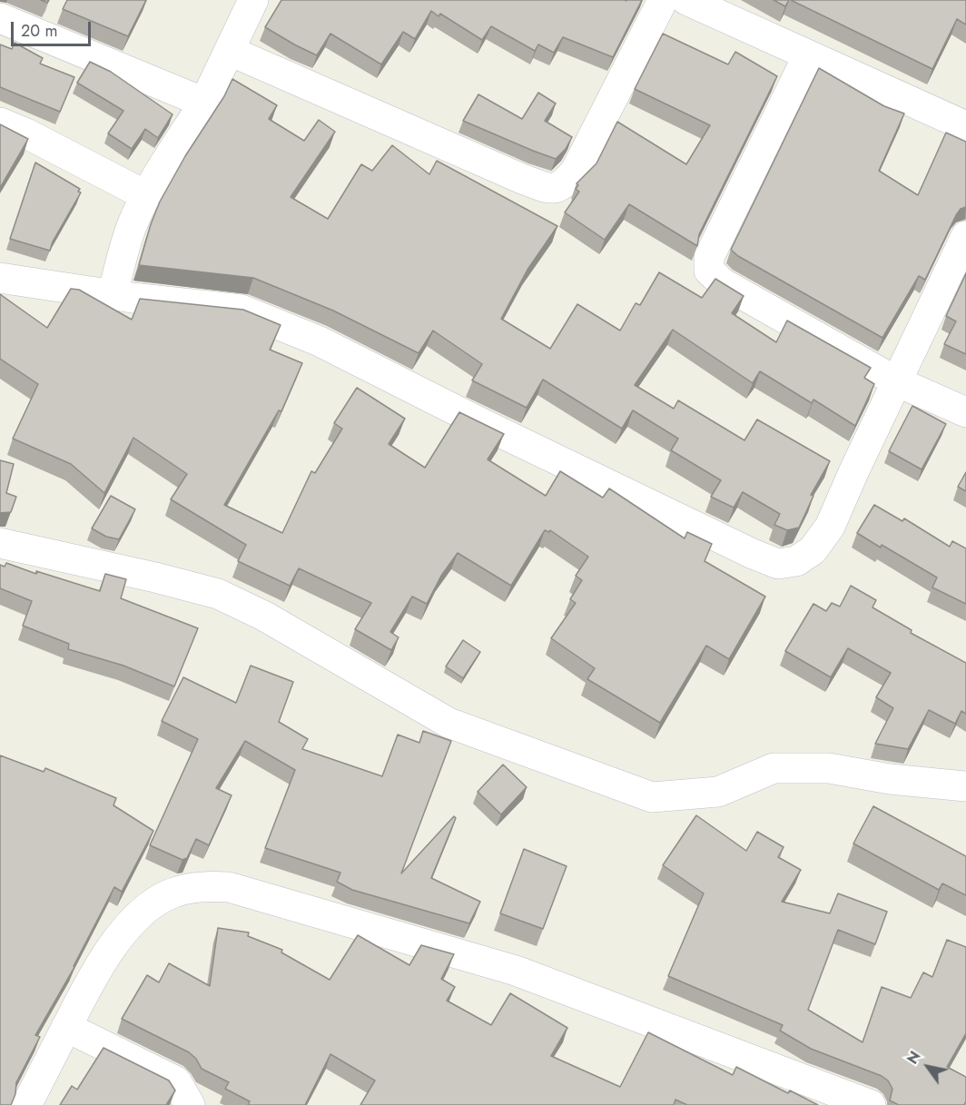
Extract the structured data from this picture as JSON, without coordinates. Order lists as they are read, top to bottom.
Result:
{
  "scale_bar": "20 m",
  "north": "top left"
}
